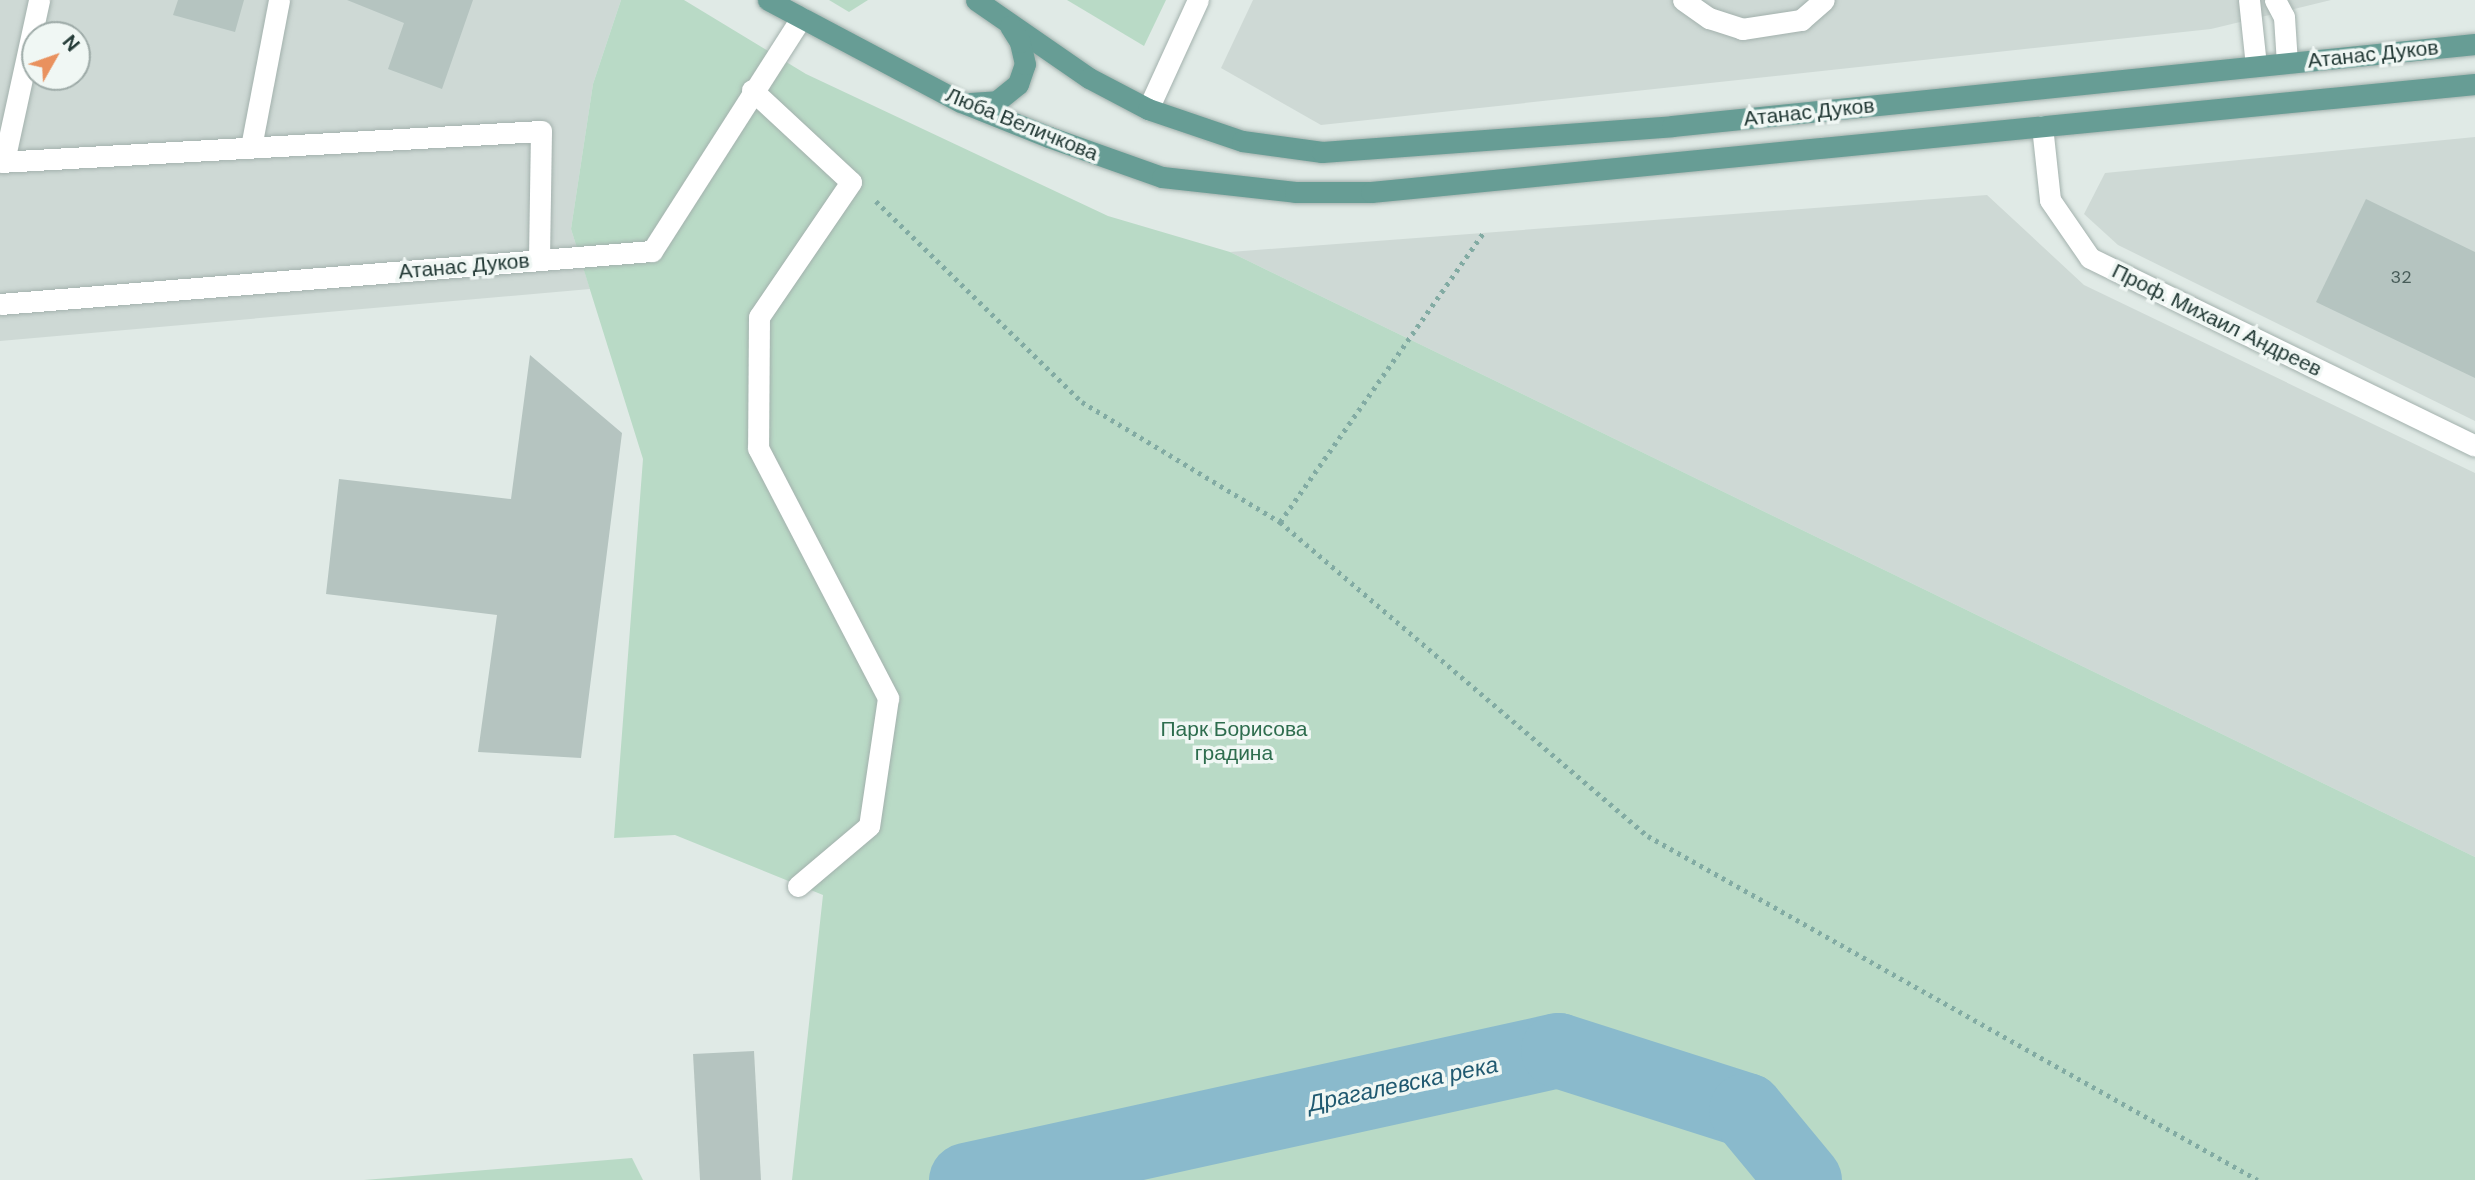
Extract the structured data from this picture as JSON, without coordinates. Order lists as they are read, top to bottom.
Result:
{
  "streets": {
    "main road": ["Атанас Дуков", "Люба Величкова"],
    "street": ["Проф. Михаил Андреев"]
  },
  "crossings": [
    ["Атанас Дуков", "Люба Величкова"],
    ["Атанас Дуков", "Проф. Михаил Андреев"]
  ],
  "water": ["Драгалевска река"],
  "parks": ["Парк Борисова градина"],
  "house_numbers": ["32"],
  "north": "top right"
}
